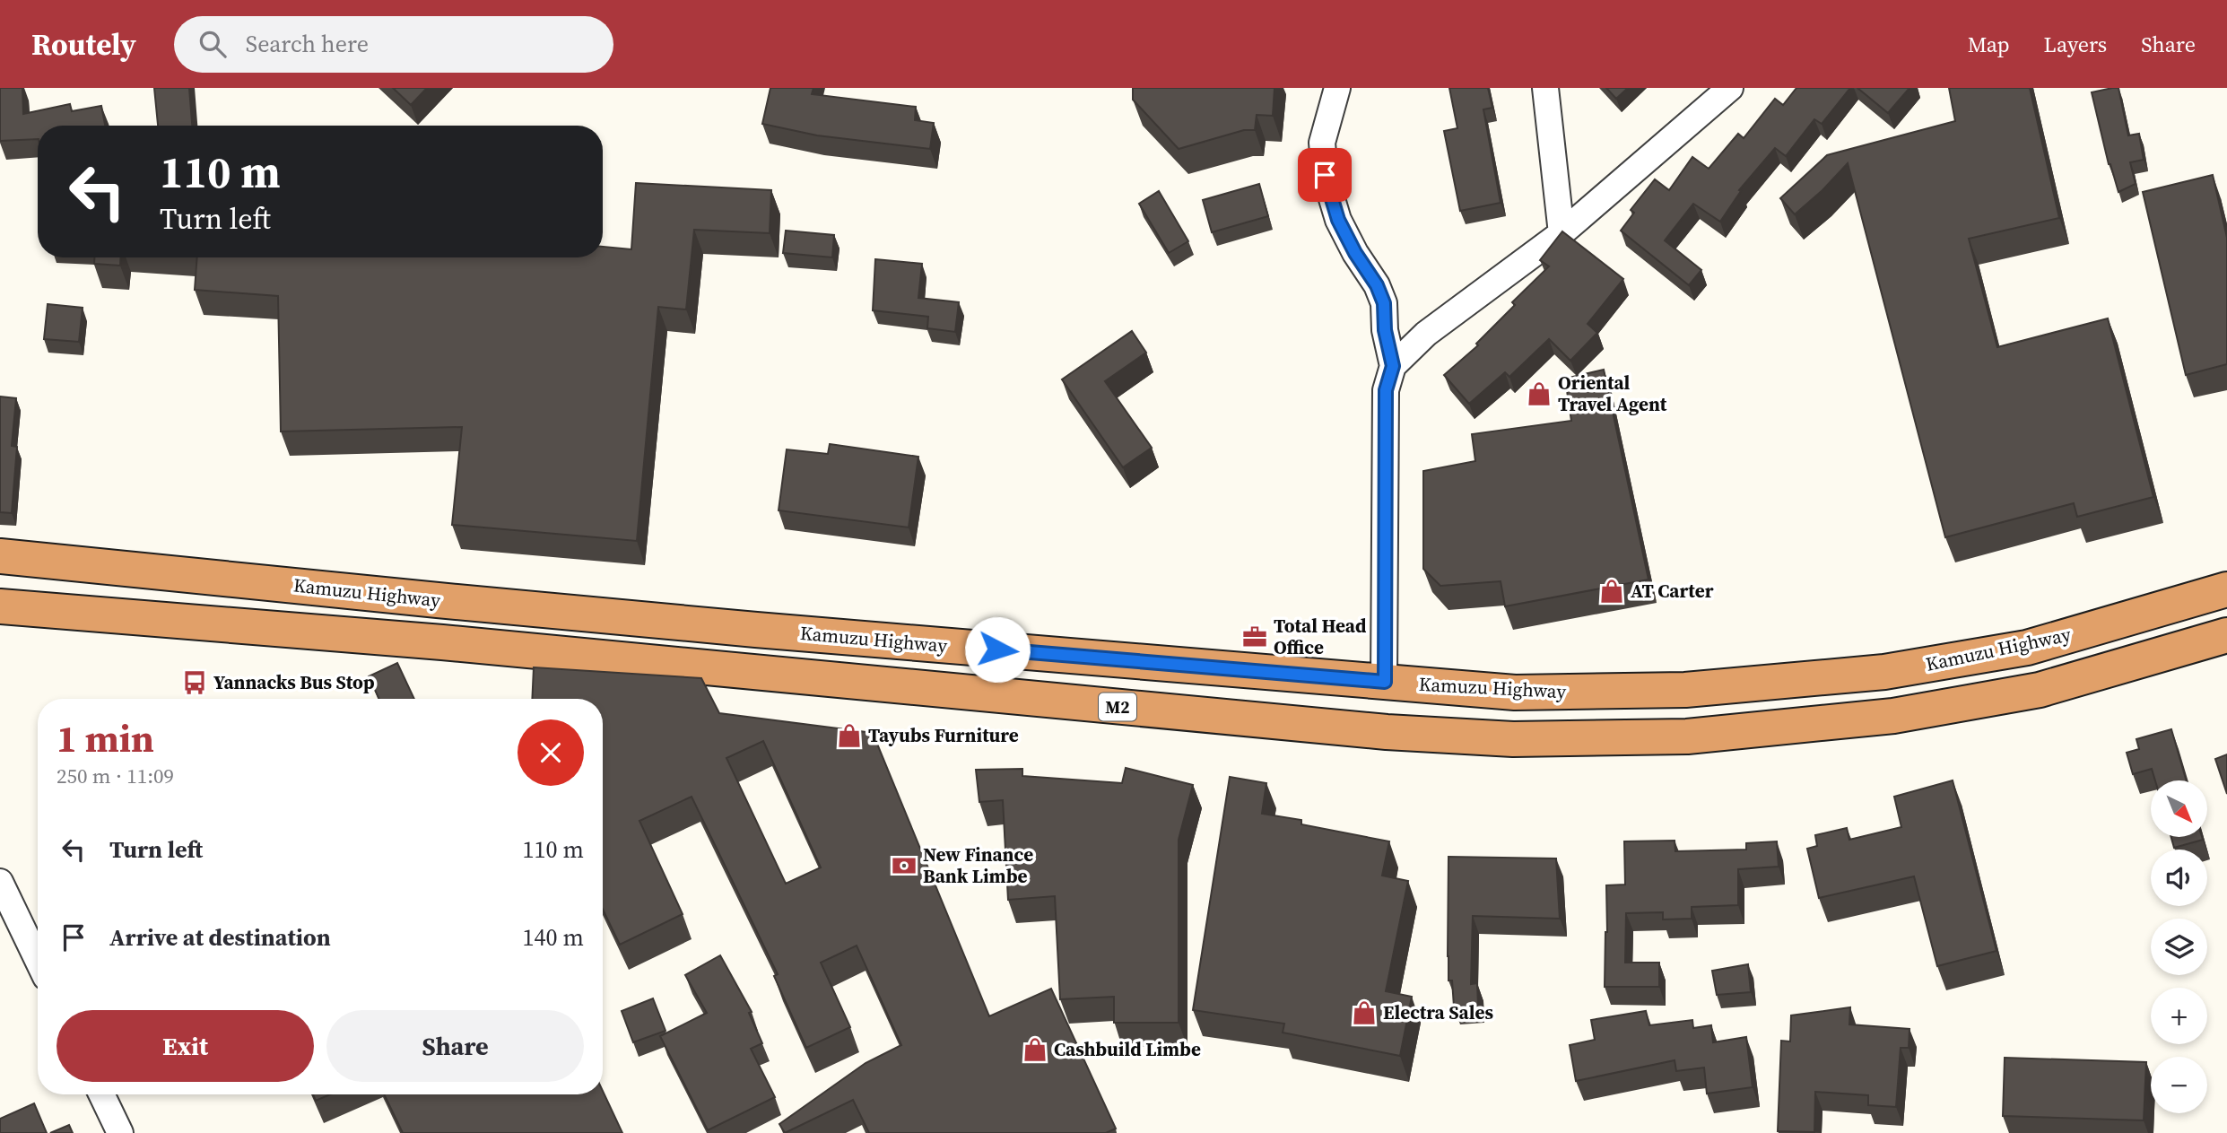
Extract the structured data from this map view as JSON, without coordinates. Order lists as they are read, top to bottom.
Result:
{
  "streets": {
    "highway": ["Kamuzu Highway", "M2"]
  },
  "places": {
    "shop": [
      "Oriental Travel Agent",
      "AT Carter",
      "Tayubs Furniture",
      "Electra Sales",
      "Cashbuild Limbe"
    ],
    "office": ["Total Head Office"],
    "bus stop": ["Yannacks Bus Stop"],
    "bank": ["New Finance Bank Limbe"]
  },
  "north": "bottom right",
  "page": {
    "header": "Routely",
    "search": "Search here",
    "nav": ["Map", "Layers", "Share"],
    "turn": ["110 m", "Turn left"],
    "heading": ["1 min", "250 m · 11:09"],
    "map_buttons": ["+", "−"],
    "list": [
      {
        "name": "Turn left",
        "value": "110 m"
      },
      {
        "name": "Arrive at destination",
        "value": "140 m"
      }
    ],
    "buttons": ["Exit", "Share"]
  }
}
